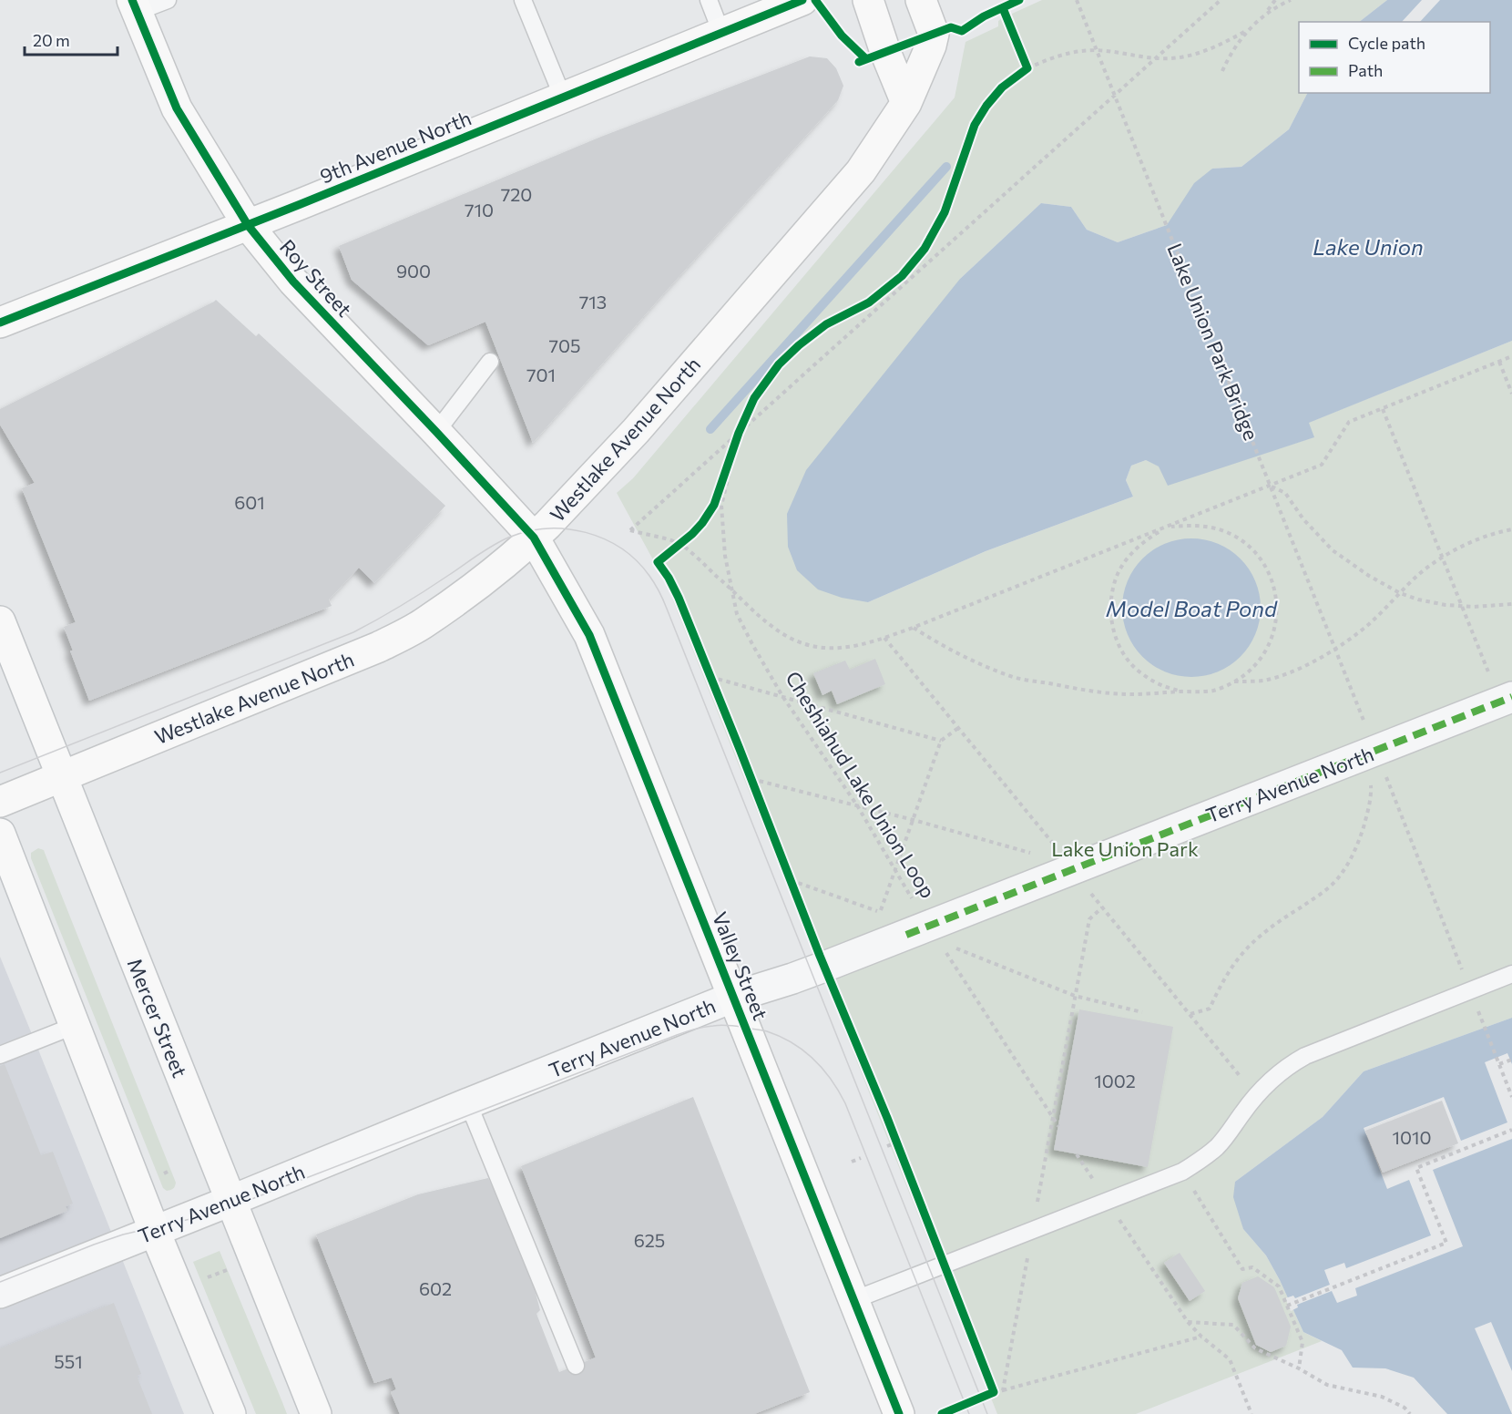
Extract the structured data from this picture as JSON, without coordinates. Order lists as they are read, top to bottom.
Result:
{
  "streets": {
    "main road": [
      "9th Avenue North",
      "Roy Street",
      "Westlake Avenue North",
      "Valley Street",
      "Mercer Street"
    ],
    "street": ["Terry Avenue North"],
    "path": ["Lake Union Park Bridge", "Cheshiahud Lake Union Loop"]
  },
  "crossings": [
    ["9th Avenue North", "Roy Street"],
    ["Roy Street", "Westlake Avenue North"],
    ["Roy Street", "Valley Street"],
    ["Lake Union Park Bridge", "Terry Avenue North"],
    ["Westlake Avenue North", "Valley Street"],
    ["Westlake Avenue North", "Mercer Street"],
    ["Cheshiahud Lake Union Loop", "Terry Avenue North"],
    ["Terry Avenue North", "Valley Street"],
    ["Terry Avenue North", "Mercer Street"]
  ],
  "water": ["Lake Union", "Model Boat Pond"],
  "parks": ["Lake Union Park"],
  "house_numbers": [
    "720",
    "710",
    "900",
    "713",
    "705",
    "701",
    "601",
    "1002",
    "1010",
    "625",
    "602",
    "551"
  ],
  "legend": ["Cycle path", "Path"],
  "scale_bar": "20 m"
}
